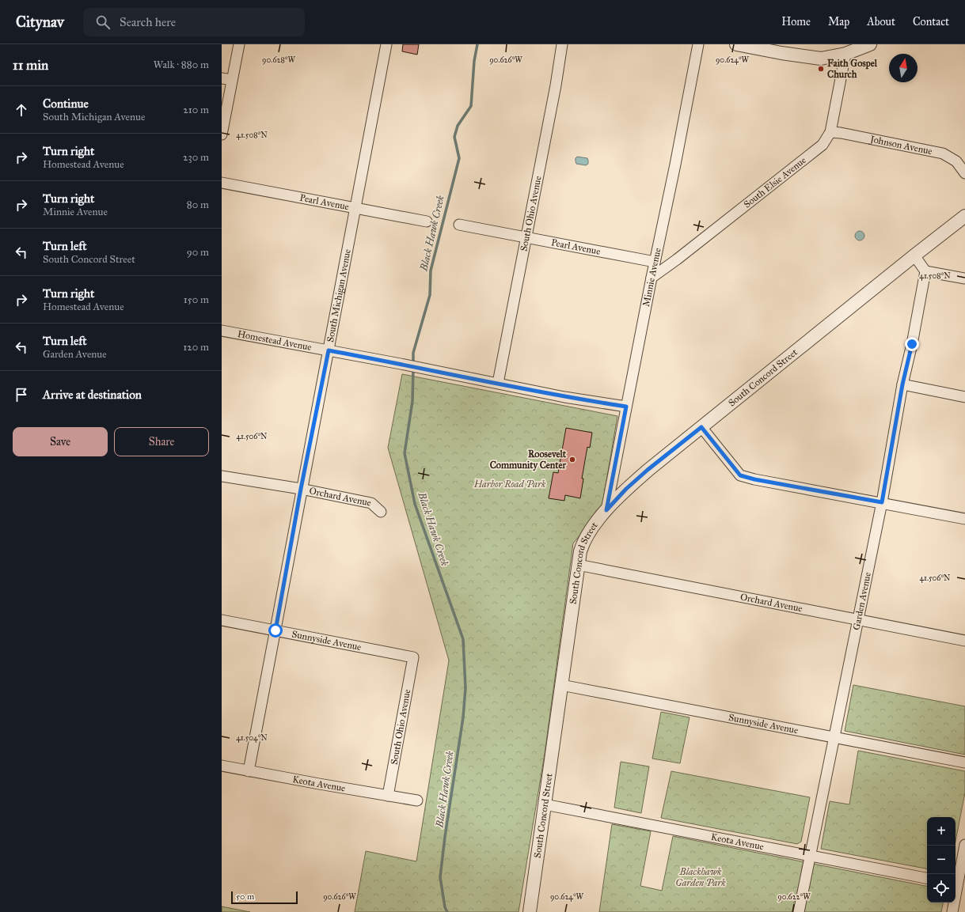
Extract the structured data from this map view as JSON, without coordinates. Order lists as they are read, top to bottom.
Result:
{
  "streets": {
    "street": [
      "Johnson Avenue",
      "South Elsie Avenue",
      "Pearl Avenue",
      "South Ohio Avenue",
      "Minnie Avenue",
      "South Michigan Avenue",
      "Homestead Avenue",
      "South Concord Street",
      "Orchard Avenue",
      "Garden Avenue",
      "Sunnyside Avenue",
      "Keota Avenue"
    ]
  },
  "crossings": [
    ["Johnson Avenue", "South Elsie Avenue"],
    ["South Elsie Avenue", "Minnie Avenue"],
    ["Pearl Avenue", "South Ohio Avenue"],
    ["Pearl Avenue", "Minnie Avenue"],
    ["Pearl Avenue", "South Michigan Avenue"],
    ["South Ohio Avenue", "Homestead Avenue"],
    ["South Ohio Avenue", "Sunnyside Avenue"],
    ["South Ohio Avenue", "Keota Avenue"],
    ["Minnie Avenue", "Homestead Avenue"],
    ["Minnie Avenue", "South Concord Street"],
    ["South Michigan Avenue", "Homestead Avenue"],
    ["South Michigan Avenue", "Orchard Avenue"],
    ["South Michigan Avenue", "Sunnyside Avenue"],
    ["South Michigan Avenue", "Keota Avenue"],
    ["South Concord Street", "Orchard Avenue"],
    ["South Concord Street", "Sunnyside Avenue"],
    ["South Concord Street", "Keota Avenue"],
    ["Orchard Avenue", "Garden Avenue"],
    ["Garden Avenue", "Sunnyside Avenue"],
    ["Garden Avenue", "Keota Avenue"]
  ],
  "water": ["Black Hawk Creek"],
  "parks": ["Harbor Road Park", "Blackhawk Garden Park"],
  "places": ["Faith Gospel Church", "Roosevelt Community Center"],
  "scale_bar": "50 m",
  "north": "top",
  "page": {
    "header": "Citynav",
    "search": "Search here",
    "nav": [
      "Home",
      "Map",
      "About",
      "Contact"
    ],
    "heading": ["11 min", "Walk · 880 m"],
    "list": [
      ["Continue", "South Michigan Avenue", "210 m"],
      ["Turn right", "Homestead Avenue", "230 m"],
      ["Turn right", "Minnie Avenue", "80 m"],
      ["Turn left", "South Concord Street", "90 m"],
      ["Turn right", "Homestead Avenue", "150 m"],
      ["Turn left", "Garden Avenue", "120 m"],
      "Arrive at destination"
    ],
    "buttons": ["Save", "Share"],
    "map_buttons": ["+", "−"],
    "scale": "50 m"
  },
  "coordinates": [
    "90.626°W",
    "90.624°W",
    "90.628°W",
    "41.508°N",
    "41.506°N",
    "41.504°N",
    "90.622°W"
  ]
}
